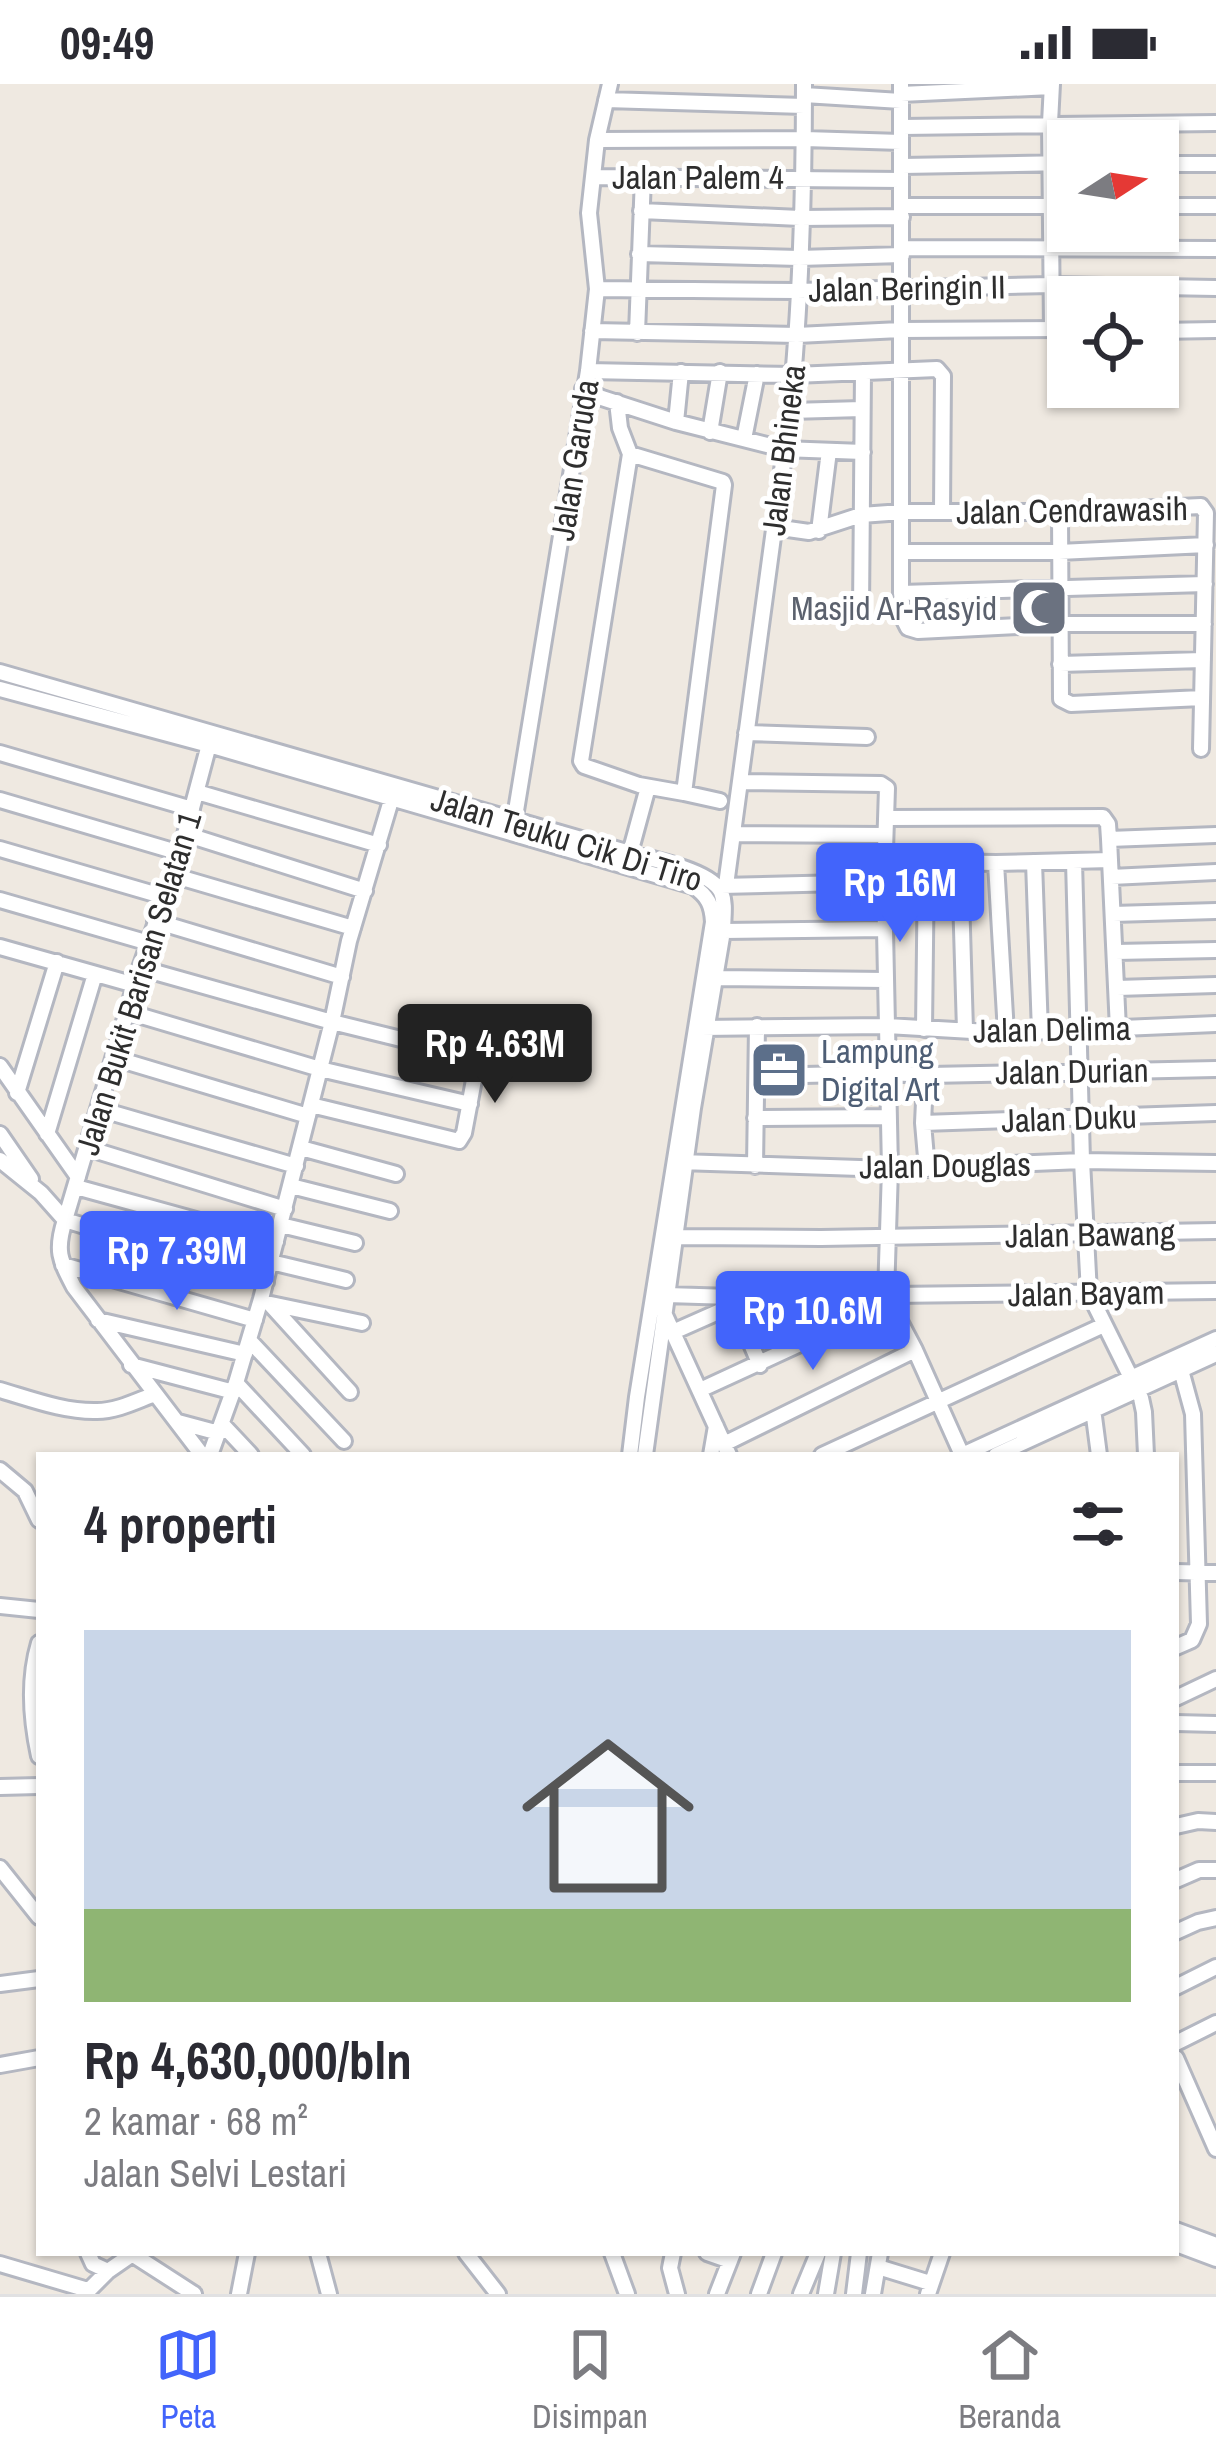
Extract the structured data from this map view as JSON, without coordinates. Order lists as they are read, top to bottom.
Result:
{
  "streets": {
    "street": [
      "Jalan Palem 4",
      "Jalan Beringin II",
      "Jalan Bhineka",
      "Jalan Garuda",
      "Jalan Cendrawasih",
      "Jalan Teuku Cik Di Tiro",
      "Jalan Bukit Barisan Selatan 1",
      "Jalan Delima",
      "Jalan Durian",
      "Jalan Duku",
      "Jalan Douglas",
      "Jalan Bawang",
      "Jalan Bayam"
    ]
  },
  "crossings": [
    ["Jalan Palem 4", "Jalan Bhineka"],
    ["Jalan Palem 4", "Jalan Garuda"],
    ["Jalan Beringin II", "Jalan Bhineka"],
    ["Jalan Beringin II", "Jalan Garuda"],
    ["Jalan Bhineka", "Jalan Cendrawasih"],
    ["Jalan Bhineka", "Jalan Teuku Cik Di Tiro"],
    ["Jalan Garuda", "Jalan Teuku Cik Di Tiro"],
    ["Jalan Teuku Cik Di Tiro", "Jalan Bukit Barisan Selatan 1"],
    ["Jalan Teuku Cik Di Tiro", "Jalan Delima"],
    ["Jalan Teuku Cik Di Tiro", "Jalan Douglas"],
    ["Jalan Teuku Cik Di Tiro", "Jalan Bawang"],
    ["Jalan Teuku Cik Di Tiro", "Jalan Bayam"]
  ],
  "places": {
    "mosque": ["Masjid Ar-Rasyid"],
    "office": ["Lampung Digital Art"]
  },
  "north": "right",
  "page": {
    "status": "09:49",
    "price": [
      "Rp 16M",
      "Rp 4.63M",
      "Rp 7.39M",
      "Rp 10.6M"
    ],
    "heading": "4 properti",
    "list": [
      {
        "name": "Rp 4,630,000/bln",
        "note": "2 kamar · 68 m² · Jalan Selvi Lestari"
      }
    ],
    "tabs": ["Peta", "Disimpan", "Beranda"]
  }
}
